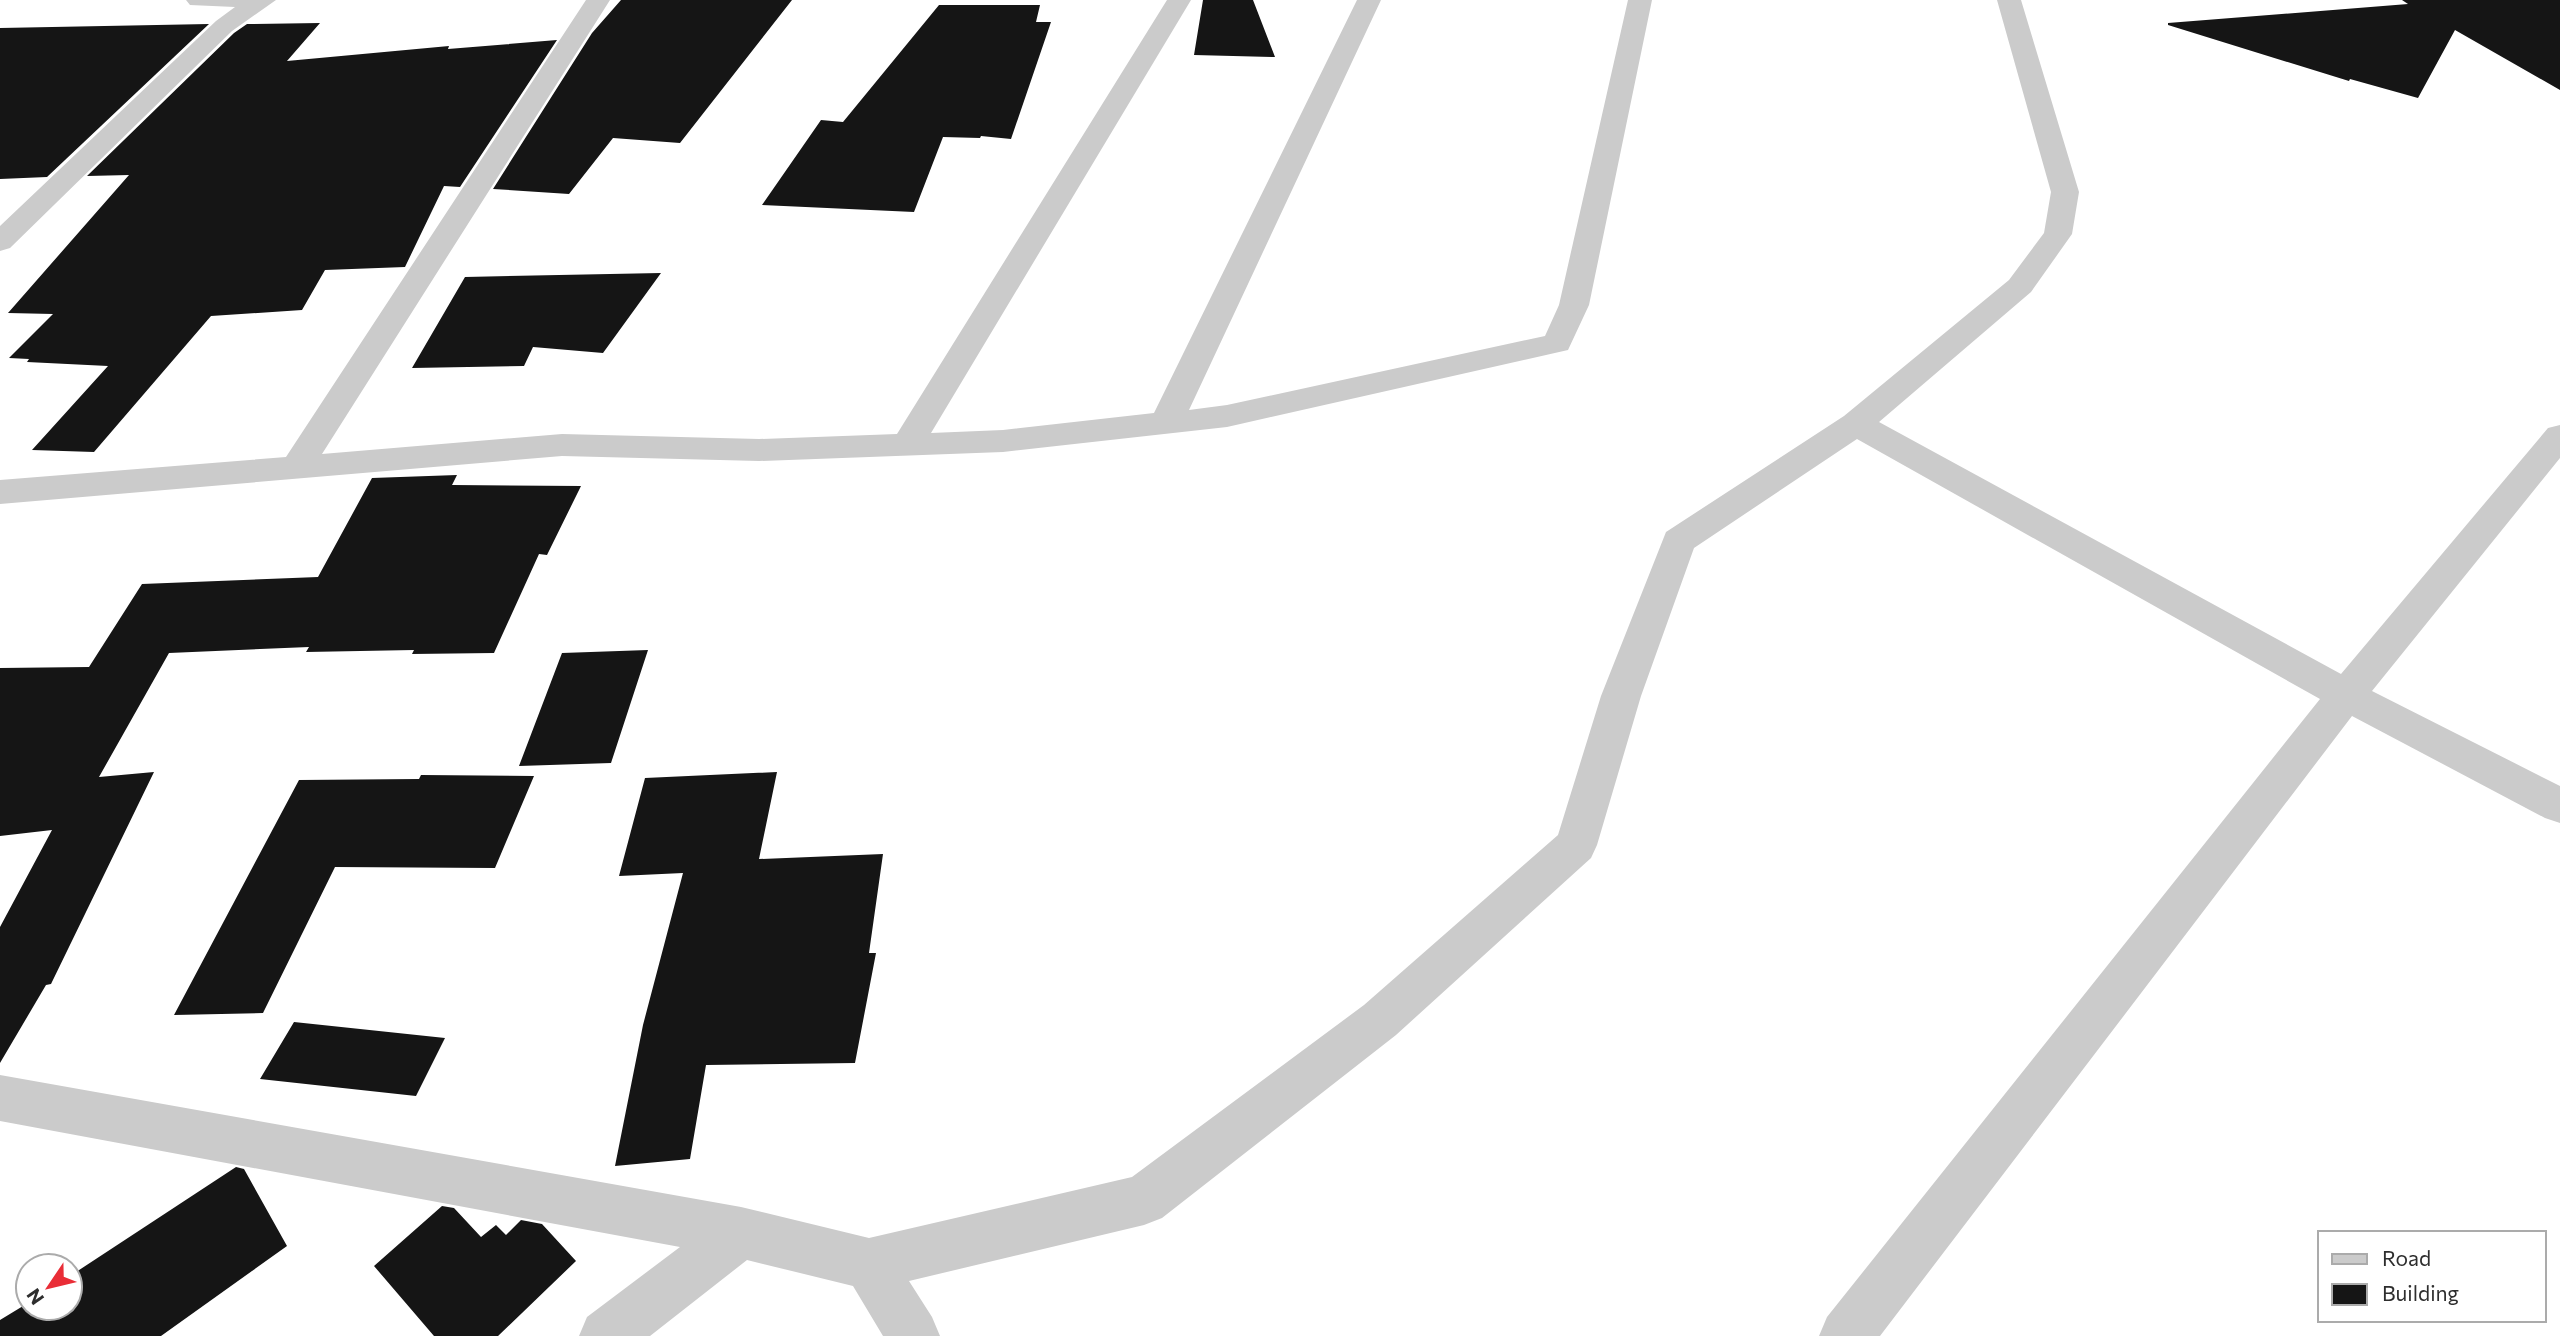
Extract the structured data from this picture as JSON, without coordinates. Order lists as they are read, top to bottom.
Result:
{
  "legend": ["Road", "Building"],
  "north": "bottom left"
}
